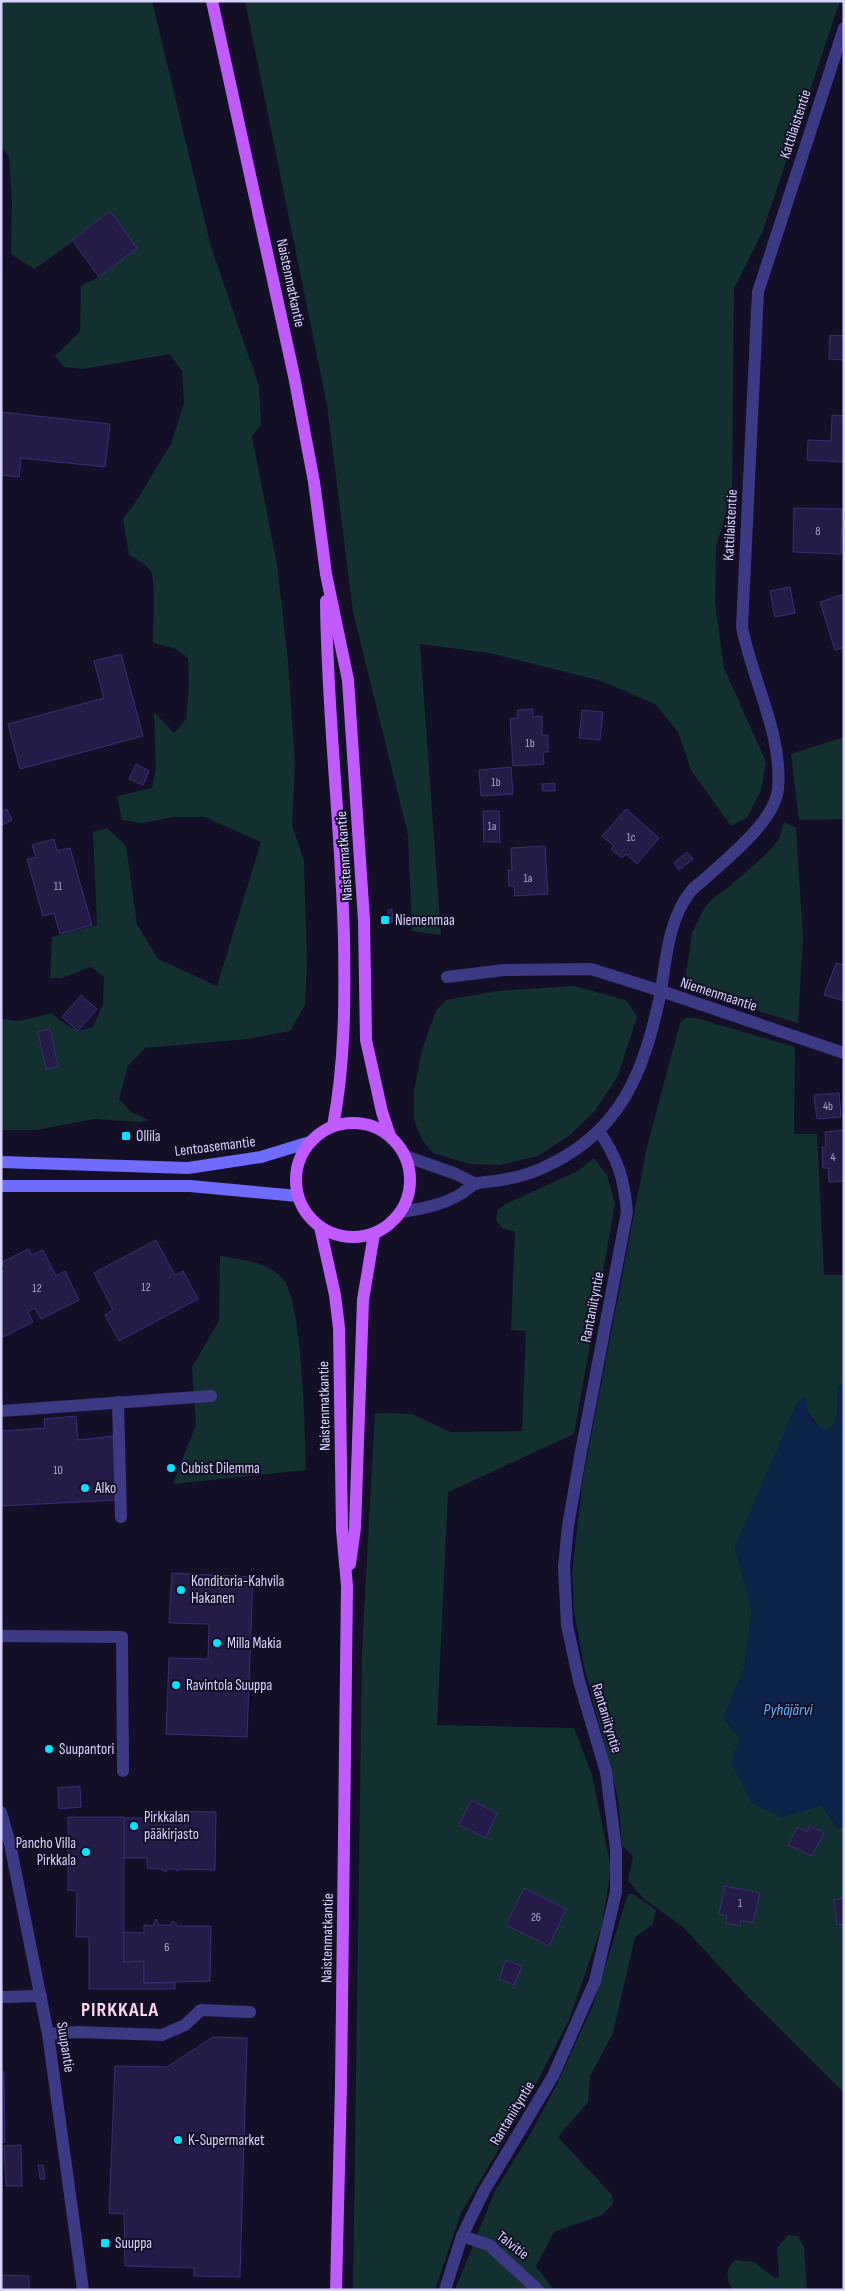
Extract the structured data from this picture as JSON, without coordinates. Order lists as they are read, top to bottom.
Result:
{
  "streets": {
    "main road": ["Naistenmatkantie", "Lentoasemantie"],
    "street": [
      "Kattilaistentie",
      "Niemenmaantie",
      "Rantaniityntie",
      "Suupantie",
      "Talvitie"
    ]
  },
  "crossings": [
    ["Kattilaistentie", "Niemenmaantie"],
    ["Naistenmatkantie", "Niemenmaantie"],
    ["Naistenmatkantie", "Lentoasemantie"],
    ["Niemenmaantie", "Lentoasemantie"],
    ["Niemenmaantie", "Rantaniityntie"],
    ["Rantaniityntie", "Talvitie"]
  ],
  "districts": ["PIRKKALA"],
  "water": ["Pyhäjärvi"],
  "places": {
    "transit": ["Niemenmaa", "Ollila", "Suuppa"],
    "other": [
      "Cubist Dilemma",
      "Alko",
      "Konditoria-Kahvila Hakanen",
      "Milla Makia",
      "Ravintola Suuppa",
      "Suupantori",
      "Pirkkalan pääkirjasto",
      "Pancho Villa Pirkkala",
      "K-Supermarket"
    ]
  },
  "house_numbers": [
    "8",
    "1b",
    "1b",
    "1a",
    "1c",
    "1a",
    "11",
    "4b",
    "4",
    "12",
    "12",
    "10",
    "1",
    "26",
    "6"
  ]
}
